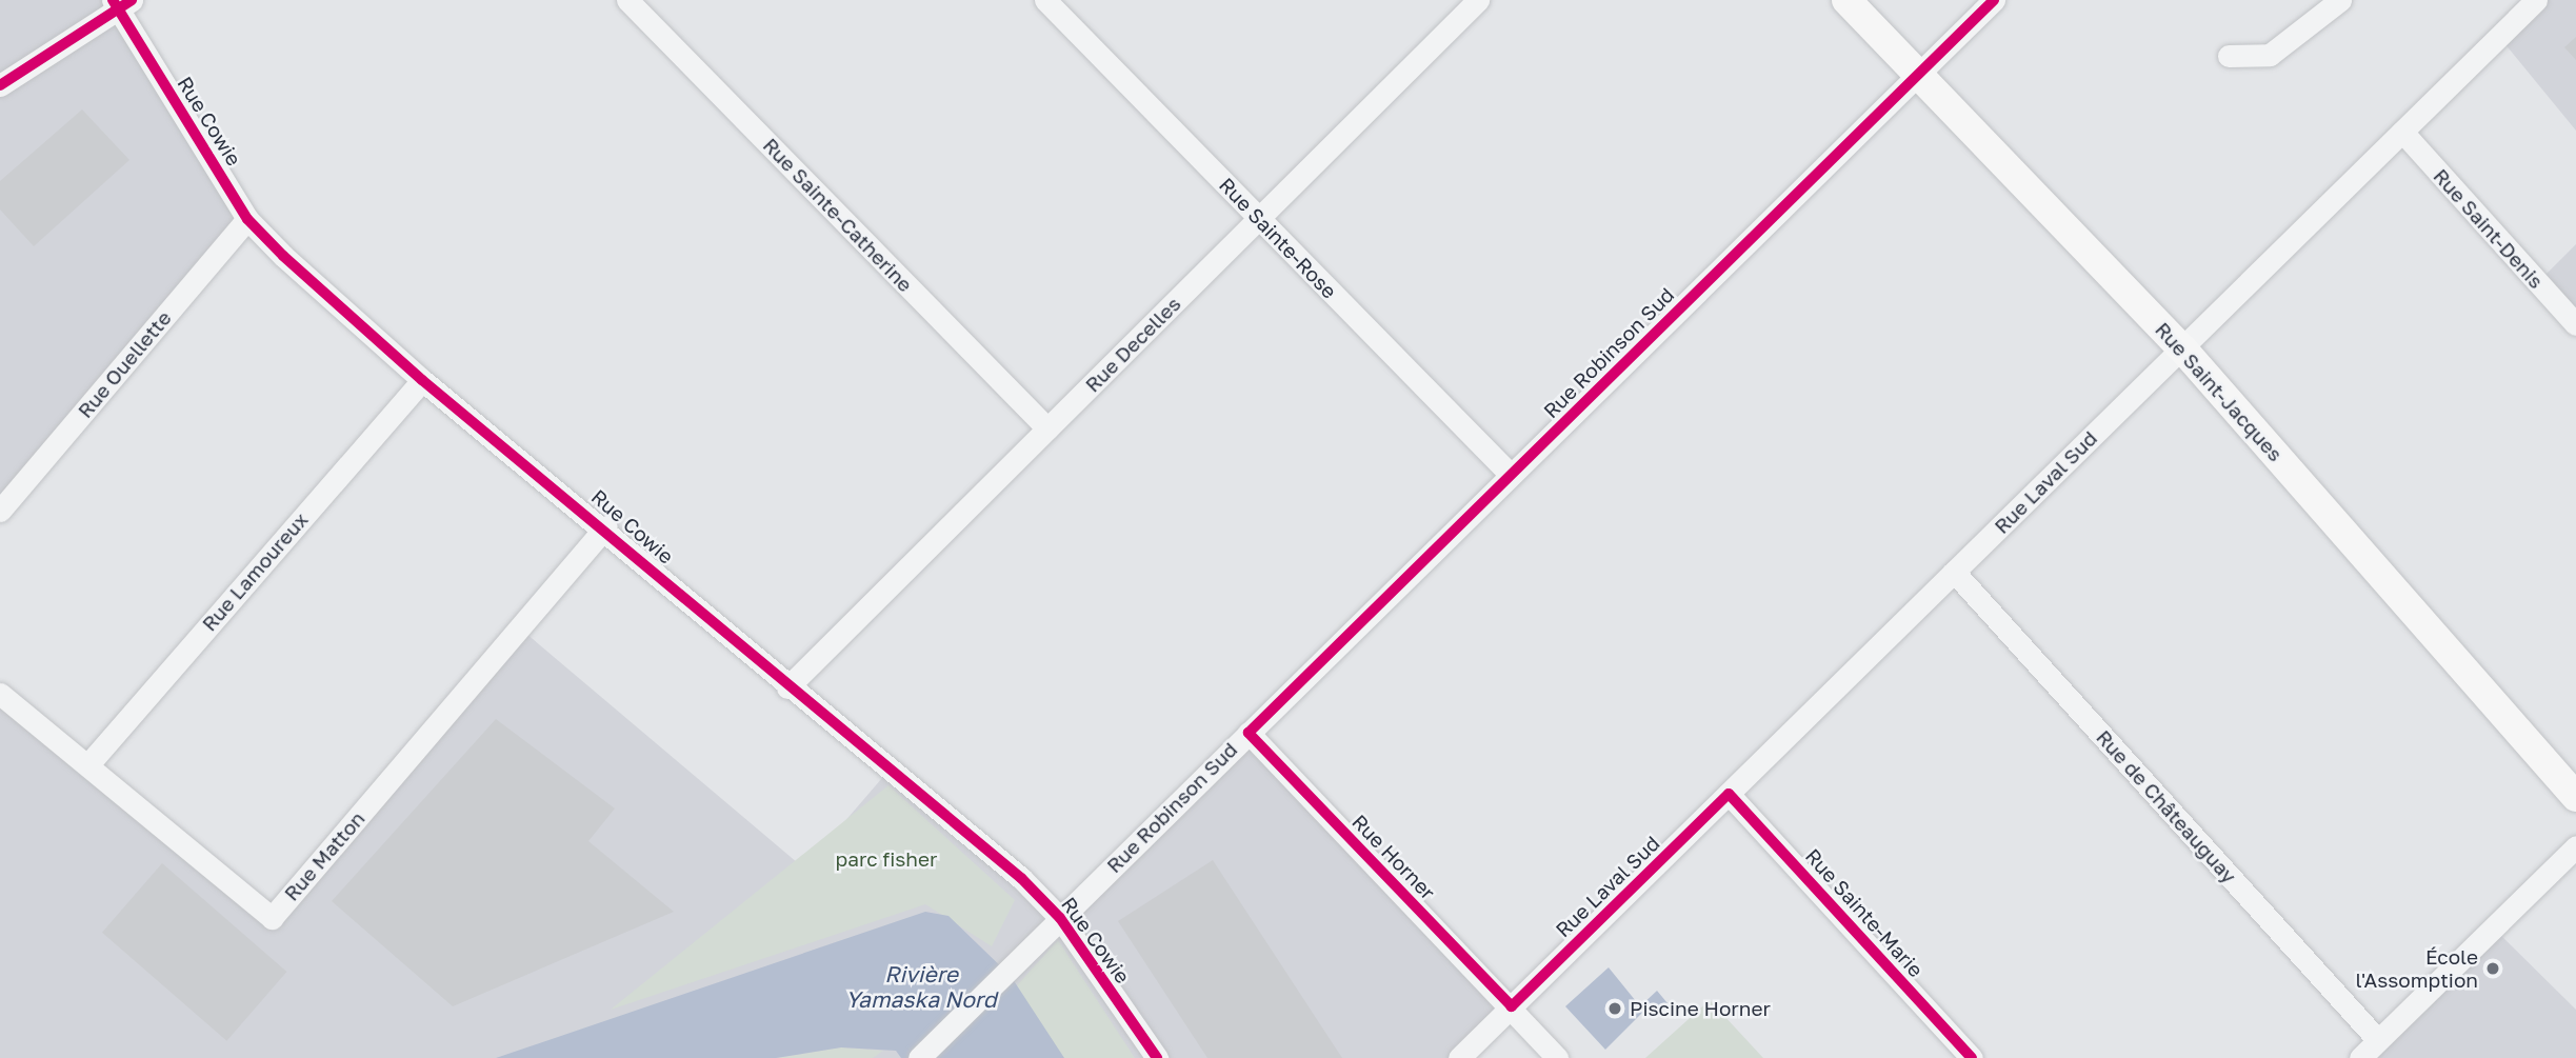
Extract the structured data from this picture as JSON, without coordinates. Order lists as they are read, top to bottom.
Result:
{
  "streets": {
    "main road": ["Rue Saint-Jacques"],
    "street": [
      "Rue Cowie",
      "Rue Sainte-Catherine",
      "Rue Saint-Denis",
      "Rue Sainte-Rose",
      "Rue Decelles",
      "Rue Robinson Sud",
      "Rue Ouellette",
      "Rue Laval Sud",
      "Rue Lamoureux",
      "Rue de Châteauguay",
      "Rue Matton",
      "Rue Horner",
      "Rue Sainte-Marie"
    ]
  },
  "crossings": [
    ["Rue Cowie", "Rue Decelles"],
    ["Rue Cowie", "Rue Robinson Sud"],
    ["Rue Cowie", "Rue Ouellette"],
    ["Rue Cowie", "Rue Lamoureux"],
    ["Rue Cowie", "Rue Matton"],
    ["Rue Sainte-Catherine", "Rue Decelles"],
    ["Rue Saint-Denis", "Rue Laval Sud"],
    ["Rue Sainte-Rose", "Rue Decelles"],
    ["Rue Sainte-Rose", "Rue Robinson Sud"],
    ["Rue Robinson Sud", "Rue Saint-Jacques"],
    ["Rue Robinson Sud", "Rue Horner"],
    ["Rue Saint-Jacques", "Rue Laval Sud"],
    ["Rue Laval Sud", "Rue de Châteauguay"],
    ["Rue Laval Sud", "Rue Horner"],
    ["Rue Laval Sud", "Rue Sainte-Marie"],
    ["Rue Lamoureux", "Rue Matton"]
  ],
  "water": ["Rivière Yamaska Nord"],
  "parks": ["parc fisher"],
  "places": ["École l'Assomption", "Piscine Horner"]
}
